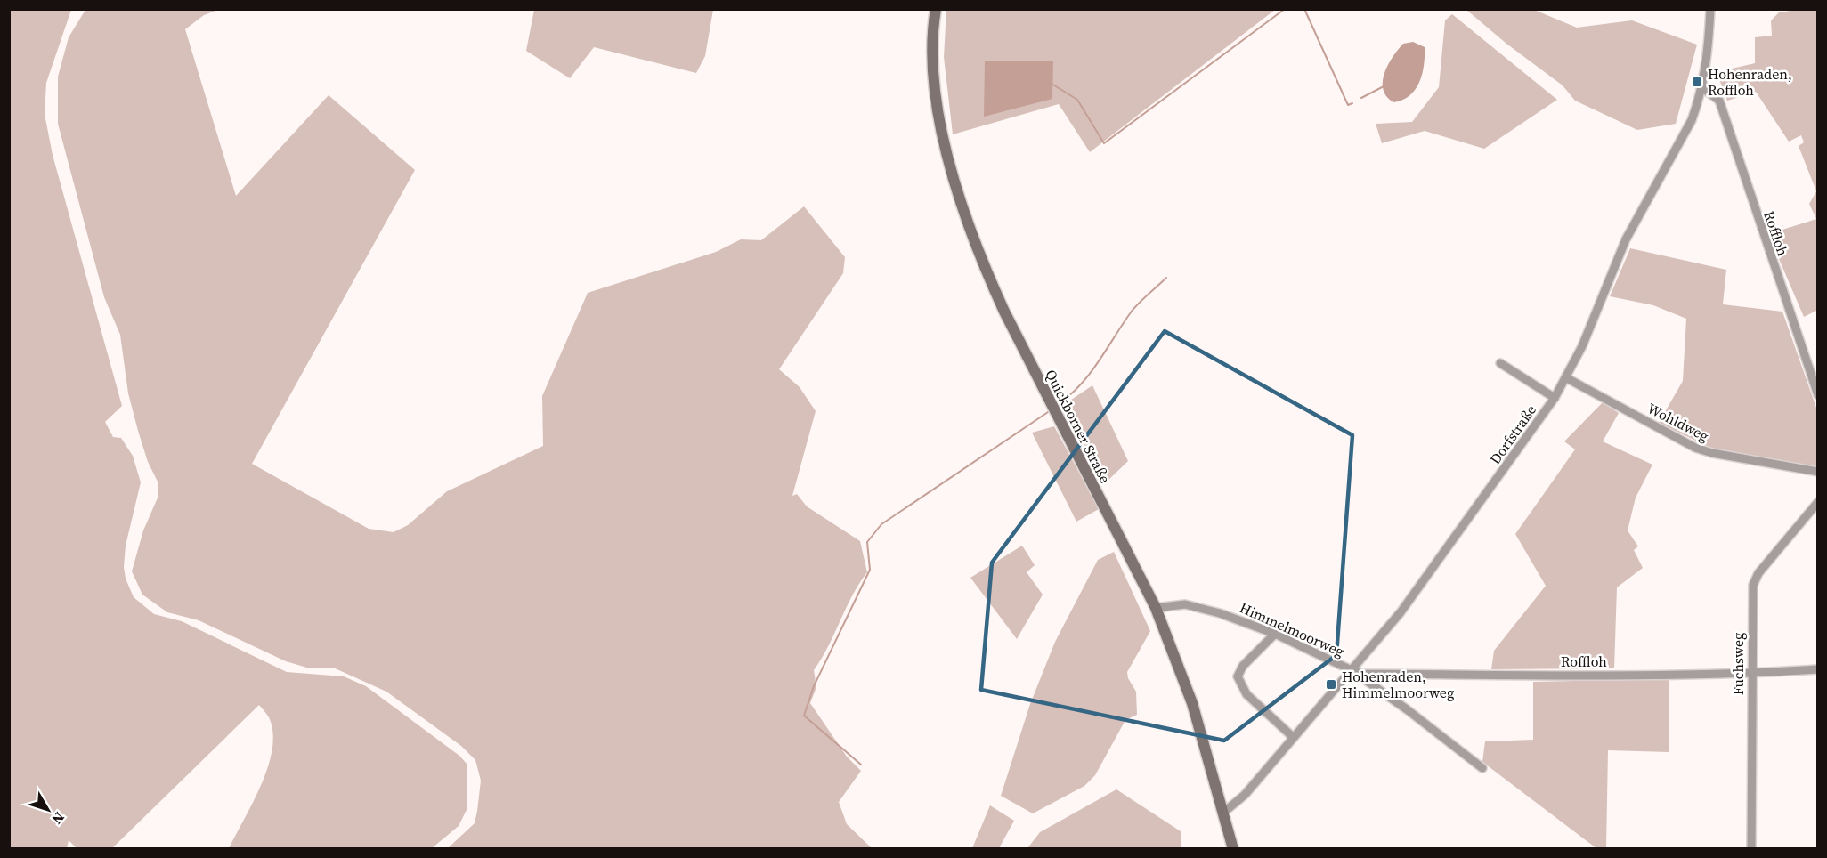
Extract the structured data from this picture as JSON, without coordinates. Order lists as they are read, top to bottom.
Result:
{
  "streets": {
    "main road": ["Quickborner Straße"],
    "street": [
      "Roffloh",
      "Wohldweg",
      "Dorfstraße",
      "Himmelmoorweg",
      "Fuchsweg"
    ]
  },
  "crossings": [
    ["Roffloh", "Dorfstraße"],
    ["Roffloh", "Himmelmoorweg"],
    ["Roffloh", "Fuchsweg"],
    ["Wohldweg", "Dorfstraße"],
    ["Quickborner Straße", "Dorfstraße"],
    ["Quickborner Straße", "Himmelmoorweg"],
    ["Dorfstraße", "Himmelmoorweg"]
  ],
  "places": {
    "transit": ["Hohenraden, Roffloh", "Hohenraden, Himmelmoorweg"]
  },
  "north": "bottom right"
}
